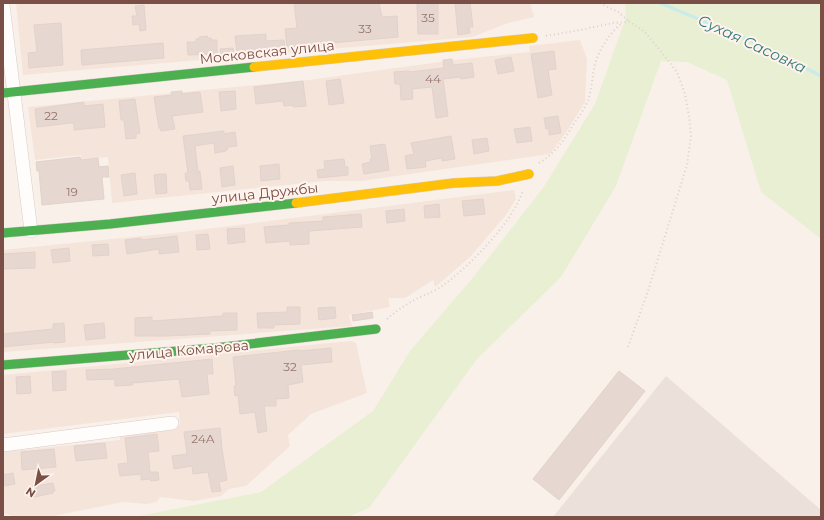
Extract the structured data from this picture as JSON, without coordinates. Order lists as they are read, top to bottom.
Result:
{
  "streets": {
    "street": ["Московская улица", "улица Дружбы", "улица Комарова"]
  },
  "water": ["Сухая Сасовка"],
  "house_numbers": [
    "35",
    "33",
    "44",
    "22",
    "19",
    "32",
    "24А"
  ],
  "north": "bottom left"
}
